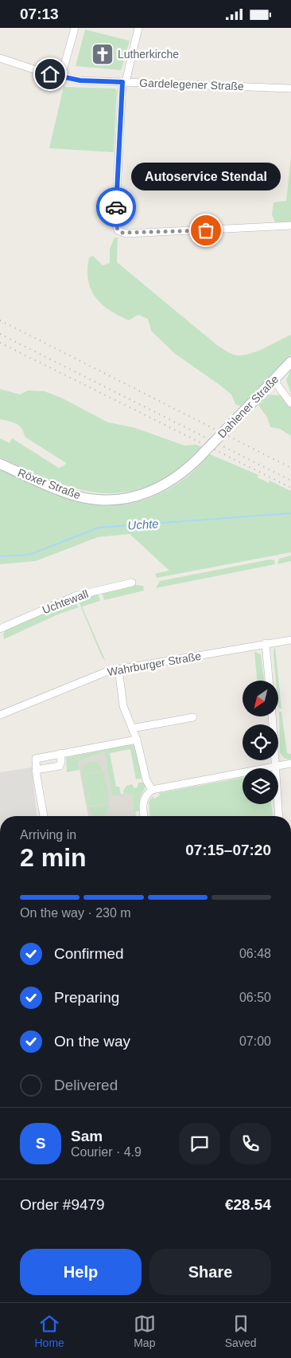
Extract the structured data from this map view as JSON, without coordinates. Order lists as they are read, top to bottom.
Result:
{
  "streets": {
    "street": [
      "Gardelegener Straße",
      "Dahlener Straße",
      "Röxer Straße",
      "Uchtewall",
      "Wahrburger Straße"
    ]
  },
  "crossings": [
    ["Dahlener Straße", "Röxer Straße"]
  ],
  "water": ["Uchte"],
  "places": {
    "church": ["Lutherkirche"],
    "other": ["Autoservice Stendal"]
  },
  "north": "bottom left",
  "page": {
    "status": "07:13",
    "bubble": "Autoservice Stendal",
    "heading": ["2 min", "Arriving in", "07:15–07:20"],
    "panel": [
      "Sam",
      "Courier · 4.9",
      "Order #9479",
      "€28.54"
    ],
    "bar": "On the way · 230 m",
    "list": [
      ["Confirmed", "06:48"],
      ["Preparing", "06:50"],
      ["On the way", "07:00"],
      "Delivered"
    ],
    "round": "S",
    "buttons": ["Help", "Share"],
    "tabs": ["Home", "Map", "Saved"]
  }
}
